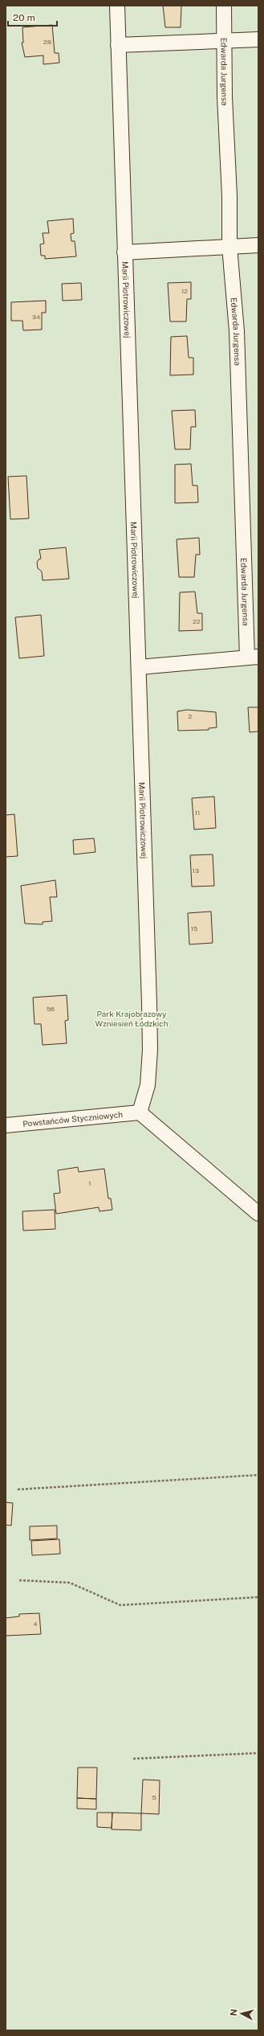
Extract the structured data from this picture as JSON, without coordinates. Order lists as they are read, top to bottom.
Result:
{
  "streets": {
    "street": ["Edwarda Jurgensa", "Marii Piotrowiczowej", "Powstańców Styczniowych"]
  },
  "crossings": [
    ["Marii Piotrowiczowej", "Powstańców Styczniowych"]
  ],
  "parks": ["Park Krajobrazowy Wzniesień Łódzkich"],
  "house_numbers": [
    "28",
    "12",
    "34",
    "22",
    "2",
    "11",
    "13",
    "15",
    "56",
    "1",
    "4",
    "5"
  ],
  "scale_bar": "20 m",
  "north": "left"
}
